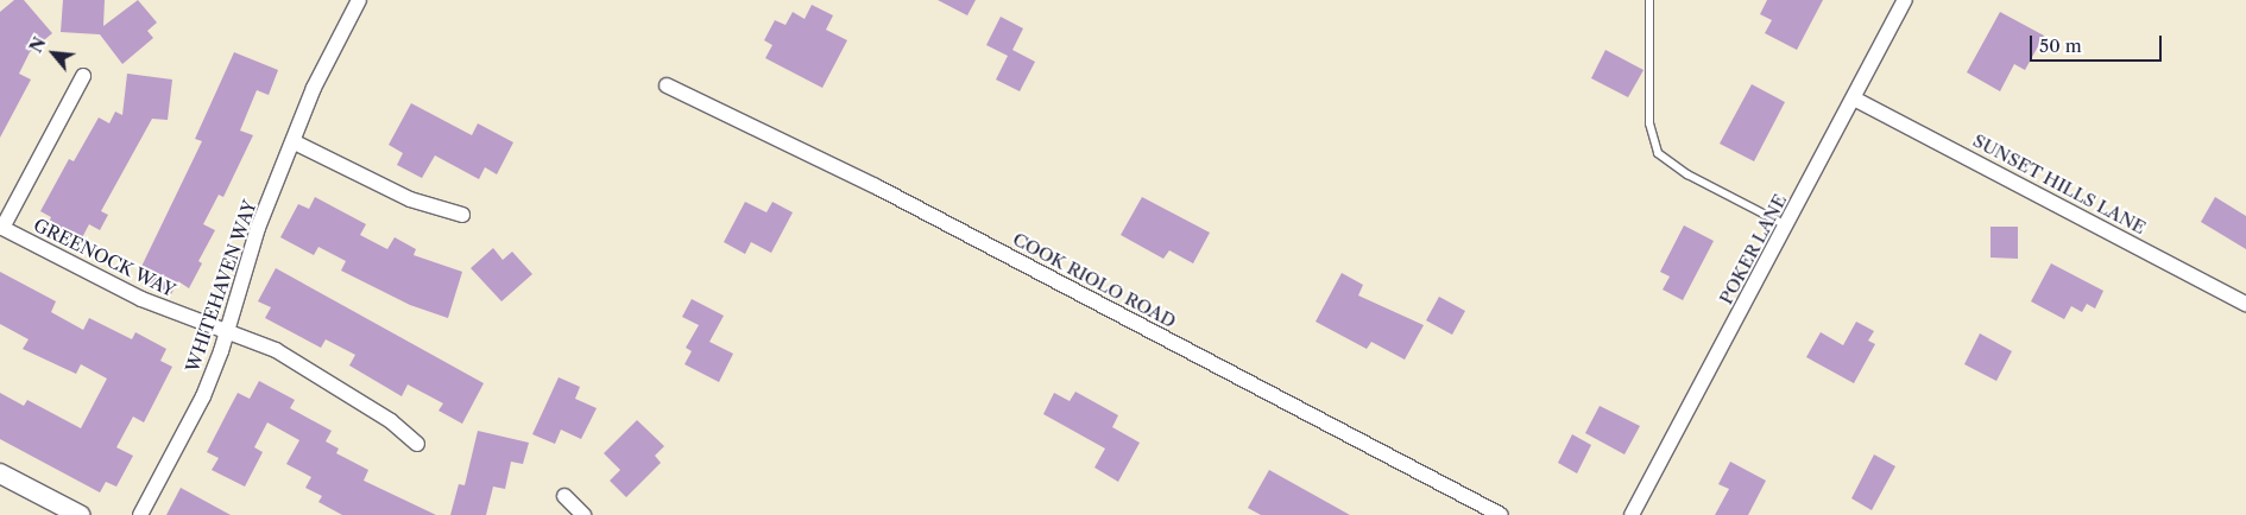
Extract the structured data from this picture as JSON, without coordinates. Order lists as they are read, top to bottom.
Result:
{
  "streets": {
    "street": [
      "SUNSET HILLS LANE",
      "POKER LANE",
      "GREENOCK WAY",
      "COOK RIOLO ROAD",
      "WHITEHAVEN WAY"
    ]
  },
  "crossings": [
    ["SUNSET HILLS LANE", "POKER LANE"],
    ["GREENOCK WAY", "WHITEHAVEN WAY"]
  ],
  "scale_bar": "50 m",
  "north": "top left"
}
